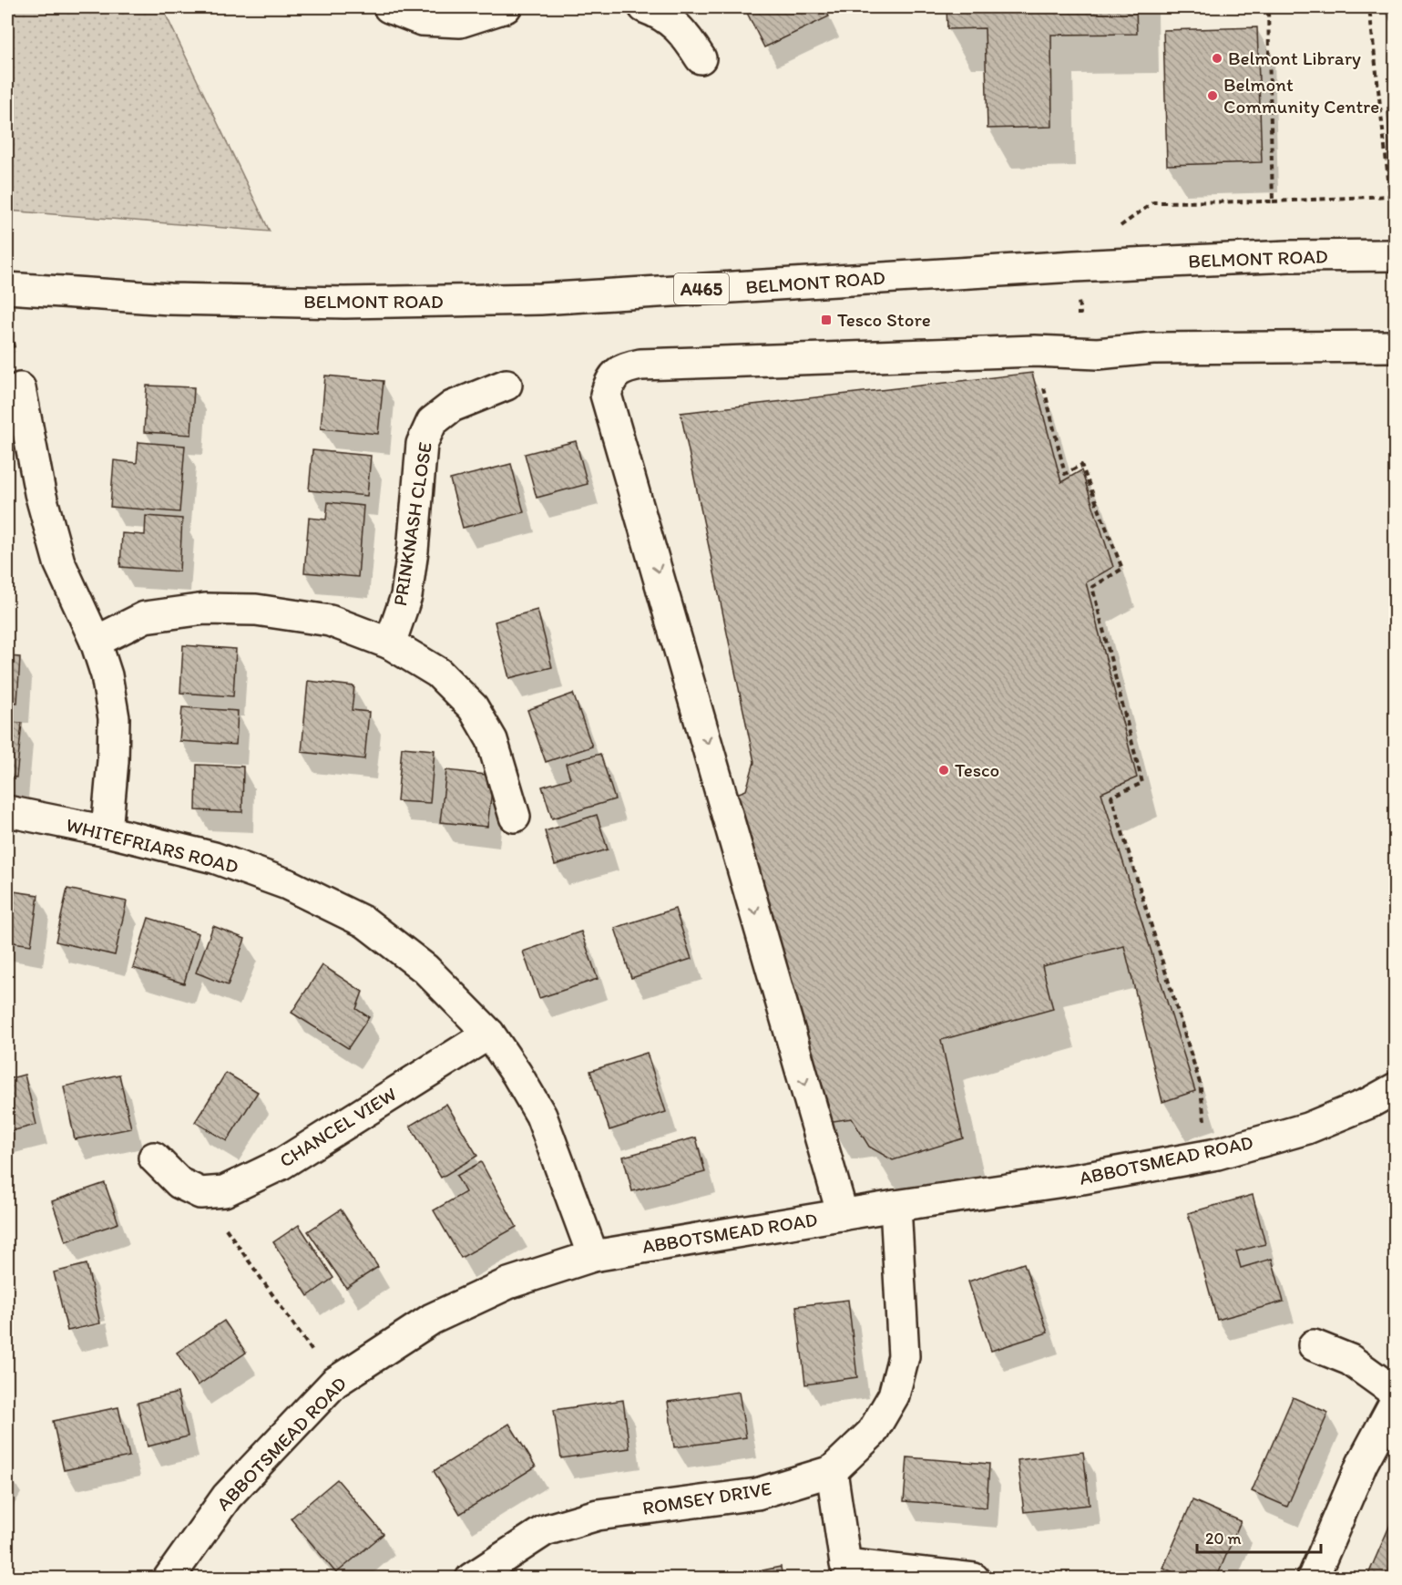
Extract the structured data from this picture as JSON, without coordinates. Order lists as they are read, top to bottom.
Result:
{
  "streets": {
    "main road": [
      "BELMONT ROAD",
      "A465",
      "PRINKNASH CLOSE",
      "WHITEFRIARS ROAD",
      "CHANCEL VIEW",
      "ABBOTSMEAD ROAD",
      "ROMSEY DRIVE"
    ]
  },
  "crossings": [
    ["WHITEFRIARS ROAD", "CHANCEL VIEW"],
    ["WHITEFRIARS ROAD", "ABBOTSMEAD ROAD"],
    ["ABBOTSMEAD ROAD", "ROMSEY DRIVE"]
  ],
  "places": {
    "other": ["Belmont Library", "Belmont Community Centre", "Tesco"],
    "transit": ["Tesco Store"]
  },
  "scale_bar": "20 m"
}
